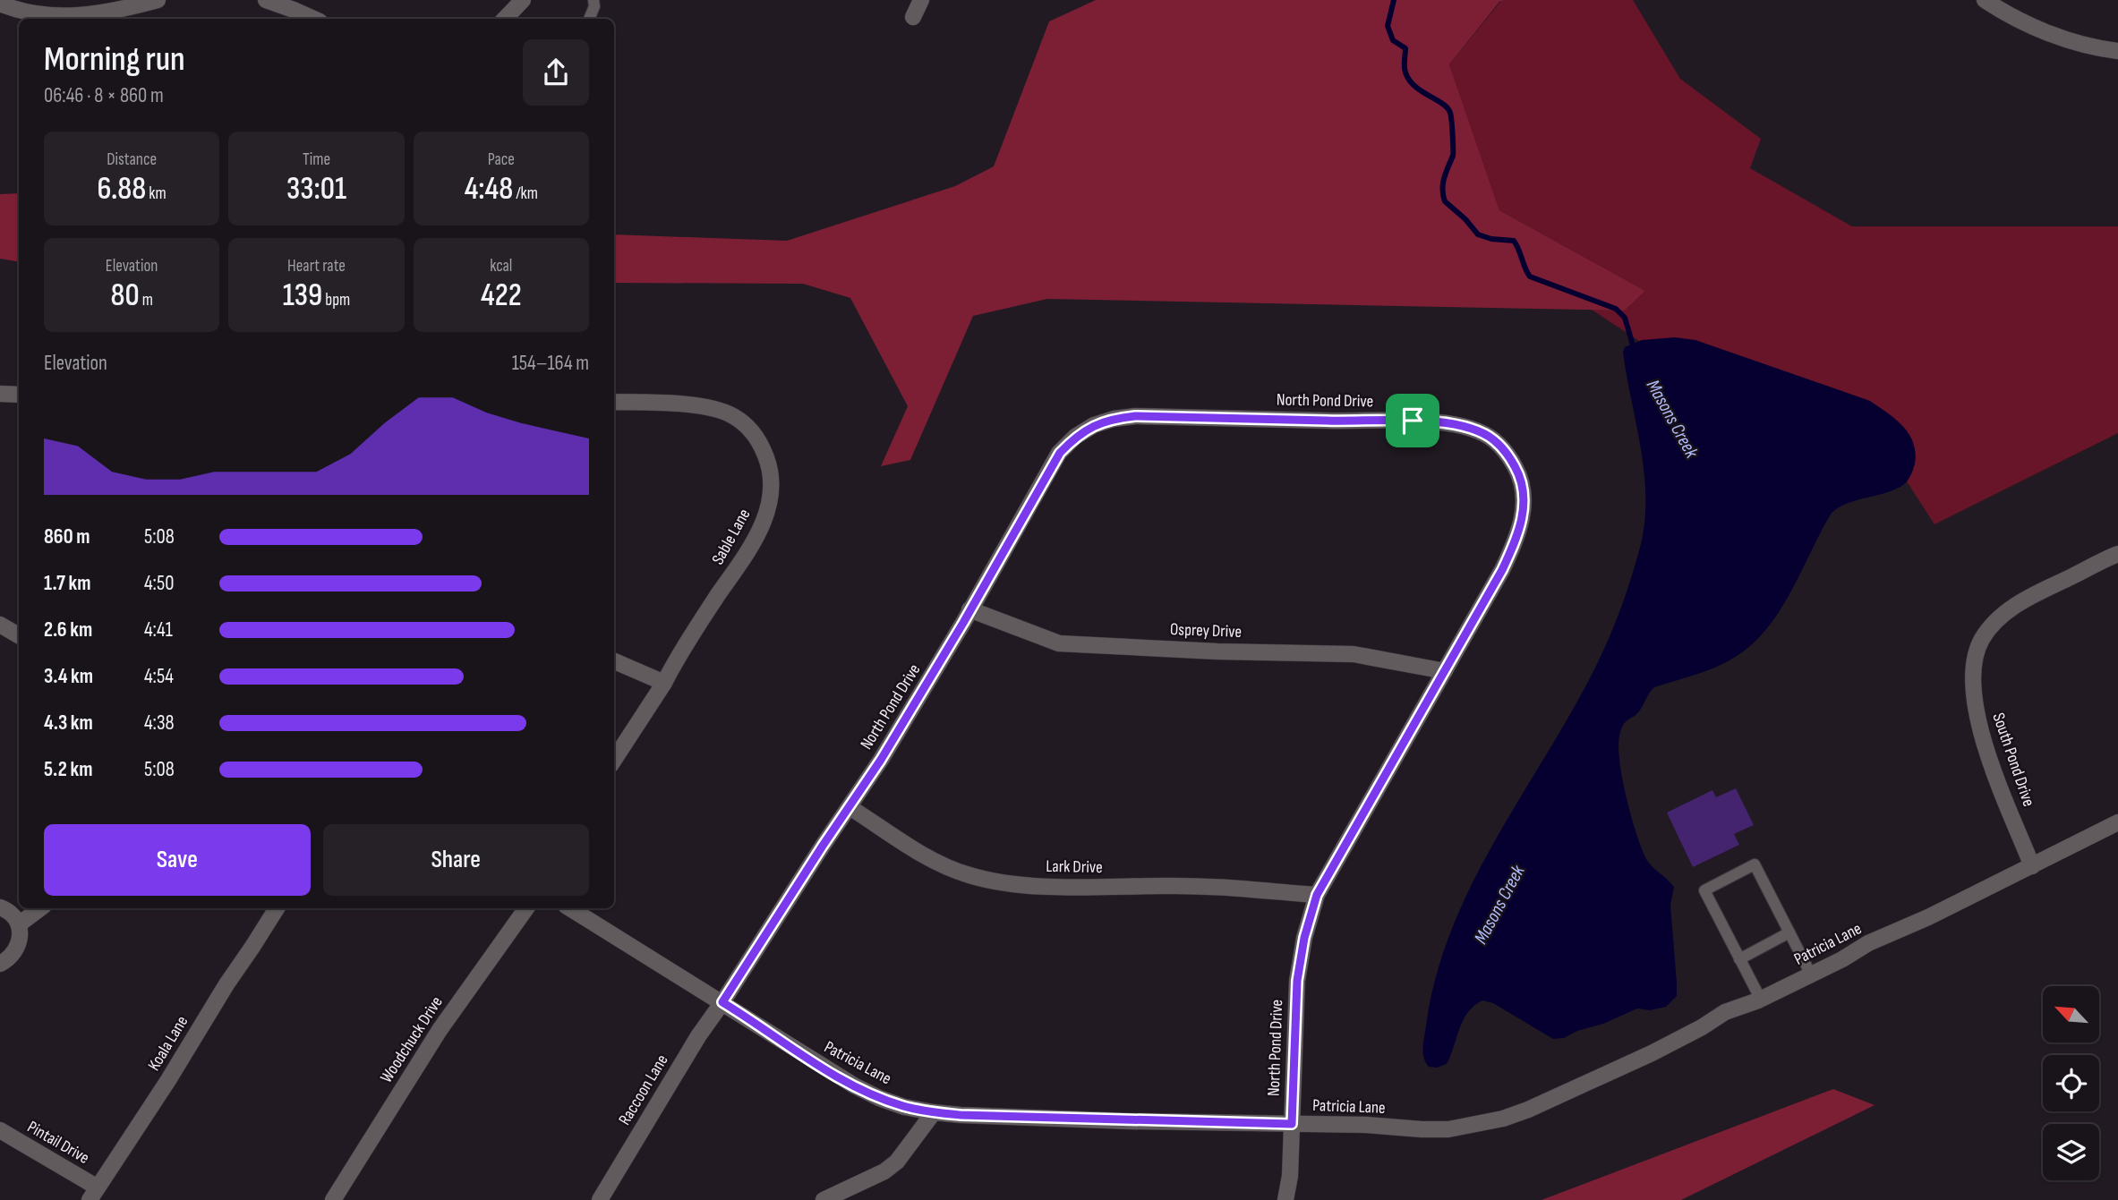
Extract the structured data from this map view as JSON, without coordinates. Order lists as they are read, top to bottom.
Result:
{
  "streets": {
    "street": [
      "North Pond Drive",
      "Sable Lane",
      "Osprey Drive",
      "South Pond Drive",
      "Lark Drive",
      "Patricia Lane",
      "Woodchuck Drive",
      "Koala Lane",
      "Raccoon Lane",
      "Pintail Drive"
    ]
  },
  "crossings": [
    ["North Pond Drive", "Osprey Drive"],
    ["North Pond Drive", "Lark Drive"],
    ["North Pond Drive", "Patricia Lane"],
    ["North Pond Drive", "Raccoon Lane"],
    ["South Pond Drive", "Patricia Lane"],
    ["Patricia Lane", "Raccoon Lane"],
    ["Koala Lane", "Pintail Drive"]
  ],
  "water": ["Masons Creek"],
  "north": "top left",
  "page": {
    "heading": ["Morning run", "06:46 · 8 × 860 m"],
    "stats": [
      ["Distance", "6.88 km"],
      ["Time", "33:01"],
      ["Pace", "4:48 /km"],
      ["Elevation", "80 m"],
      ["Heart rate", "139 bpm"],
      ["kcal", "422"]
    ],
    "chart": ["Elevation", "154–164 m"],
    "list": [
      {
        "name": "860 m",
        "note": "5:08"
      },
      {
        "name": "1.7 km",
        "note": "4:50"
      },
      {
        "name": "2.6 km",
        "note": "4:41"
      },
      {
        "name": "3.4 km",
        "note": "4:54"
      },
      {
        "name": "4.3 km",
        "note": "4:38"
      },
      {
        "name": "5.2 km",
        "note": "5:08"
      }
    ],
    "buttons": ["Save", "Share"]
  }
}
